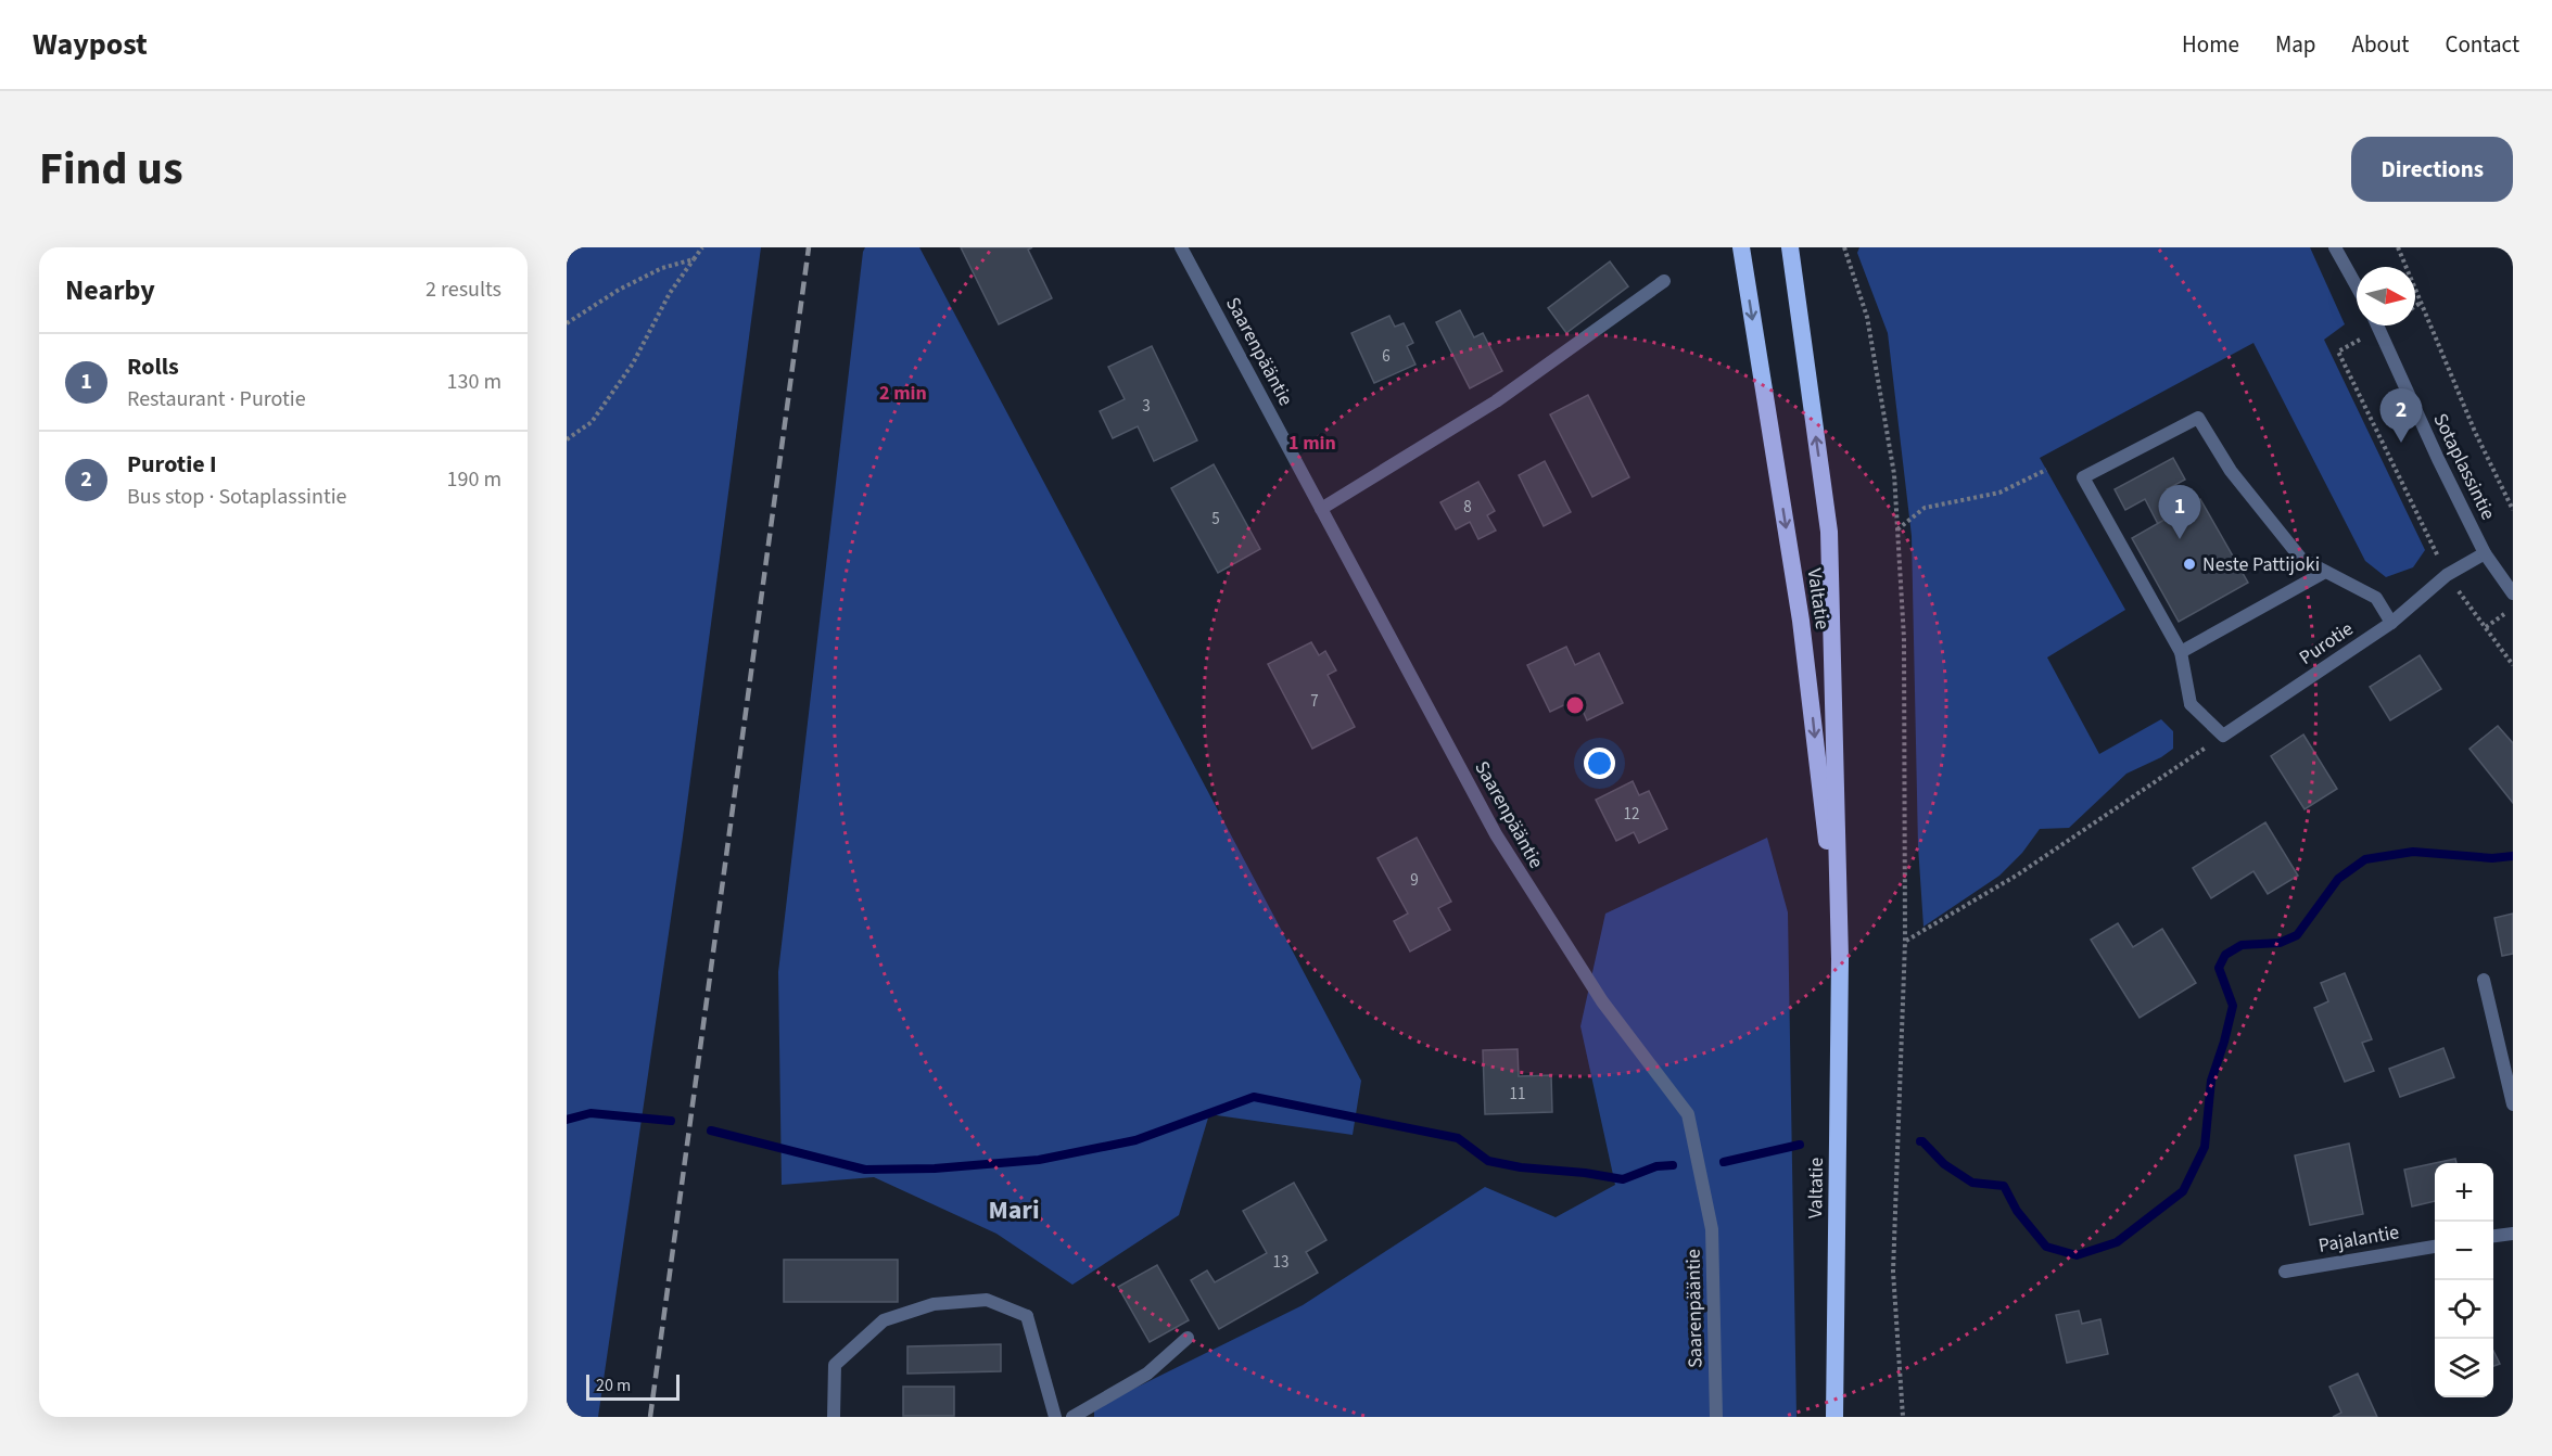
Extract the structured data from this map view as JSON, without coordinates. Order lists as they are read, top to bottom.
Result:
{
  "streets": {
    "highway": ["Valtatie"],
    "street": [
      "Saarenpääntie",
      "Sotaplassintie",
      "Purotie",
      "Pajalantie"
    ]
  },
  "crossings": [
    ["Sotaplassintie", "Purotie"]
  ],
  "districts": ["Mari"],
  "places": ["Neste Pattijoki"],
  "house_numbers": [
    "6",
    "3",
    "8",
    "5",
    "7",
    "12",
    "9",
    "11",
    "13"
  ],
  "scale_bar": "20 m",
  "north": "right",
  "page": {
    "header": "Waypost",
    "nav": [
      "Home",
      "Map",
      "About",
      "Contact"
    ],
    "title": "Find us",
    "buttons": "Directions",
    "heading": ["Nearby", "2 results"],
    "list": [
      {
        "mark": "1",
        "name": "Rolls",
        "note": "Restaurant · Purotie",
        "value": "130 m"
      },
      {
        "mark": "2",
        "name": "Purotie I",
        "note": "Bus stop · Sotaplassintie",
        "value": "190 m"
      }
    ],
    "pins": ["2", "1"],
    "map_buttons": ["+", "−"],
    "scale": "20 m"
  },
  "rings": ["2 min", "1 min"]
}
